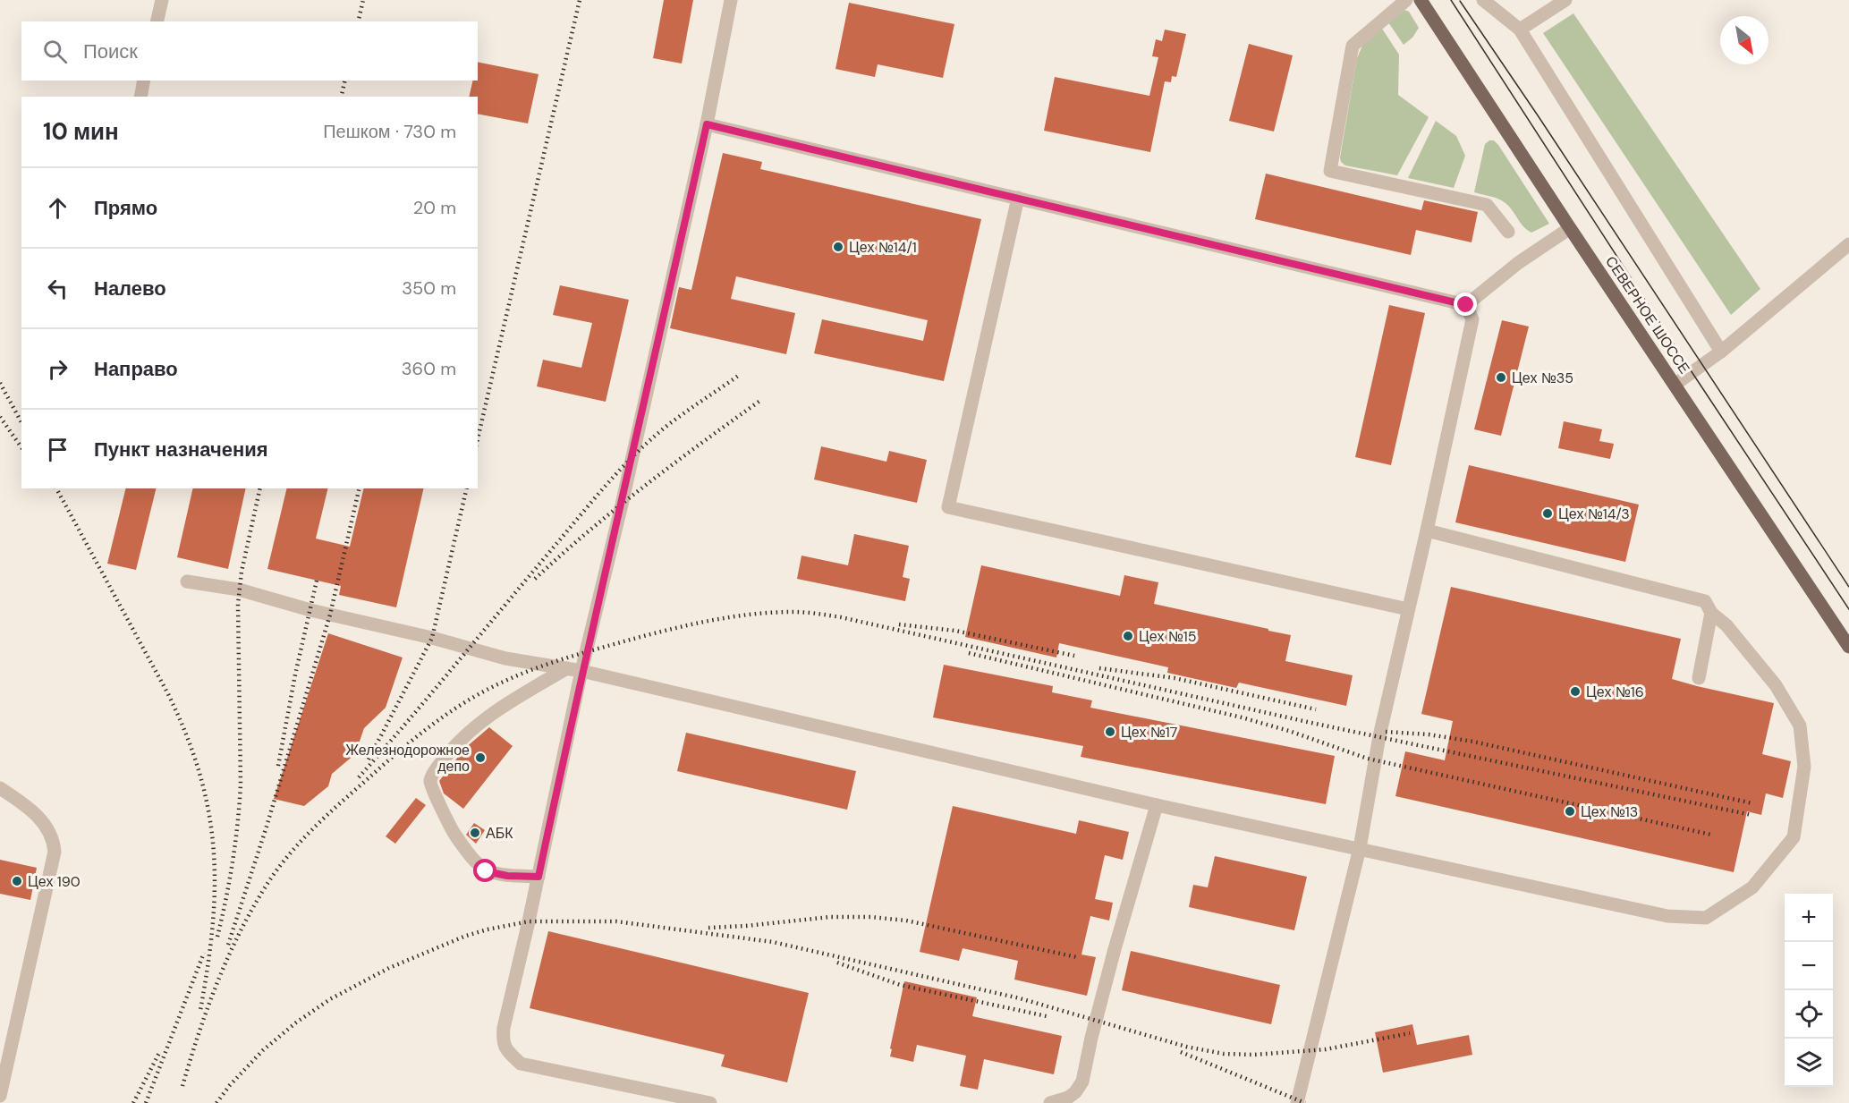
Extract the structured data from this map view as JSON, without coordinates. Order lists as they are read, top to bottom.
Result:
{
  "streets": {
    "main road": ["СЕВЕРНОЕ ШОССЕ"]
  },
  "places": [
    "Цех №14/1",
    "Цех №35",
    "Цех №14/3",
    "Цех №15",
    "Цех №16",
    "Цех №17",
    "Железнодорожное депо",
    "Цех №13",
    "АБК",
    "Цех 190"
  ],
  "north": "bottom right",
  "page": {
    "search": "Поиск",
    "heading": ["10 мин", "Пешком · 730 m"],
    "list": [
      ["Прямо", "20 m"],
      ["Налево", "350 m"],
      ["Направо", "360 m"],
      "Пункт назначения"
    ],
    "map_buttons": ["+", "−"]
  }
}
